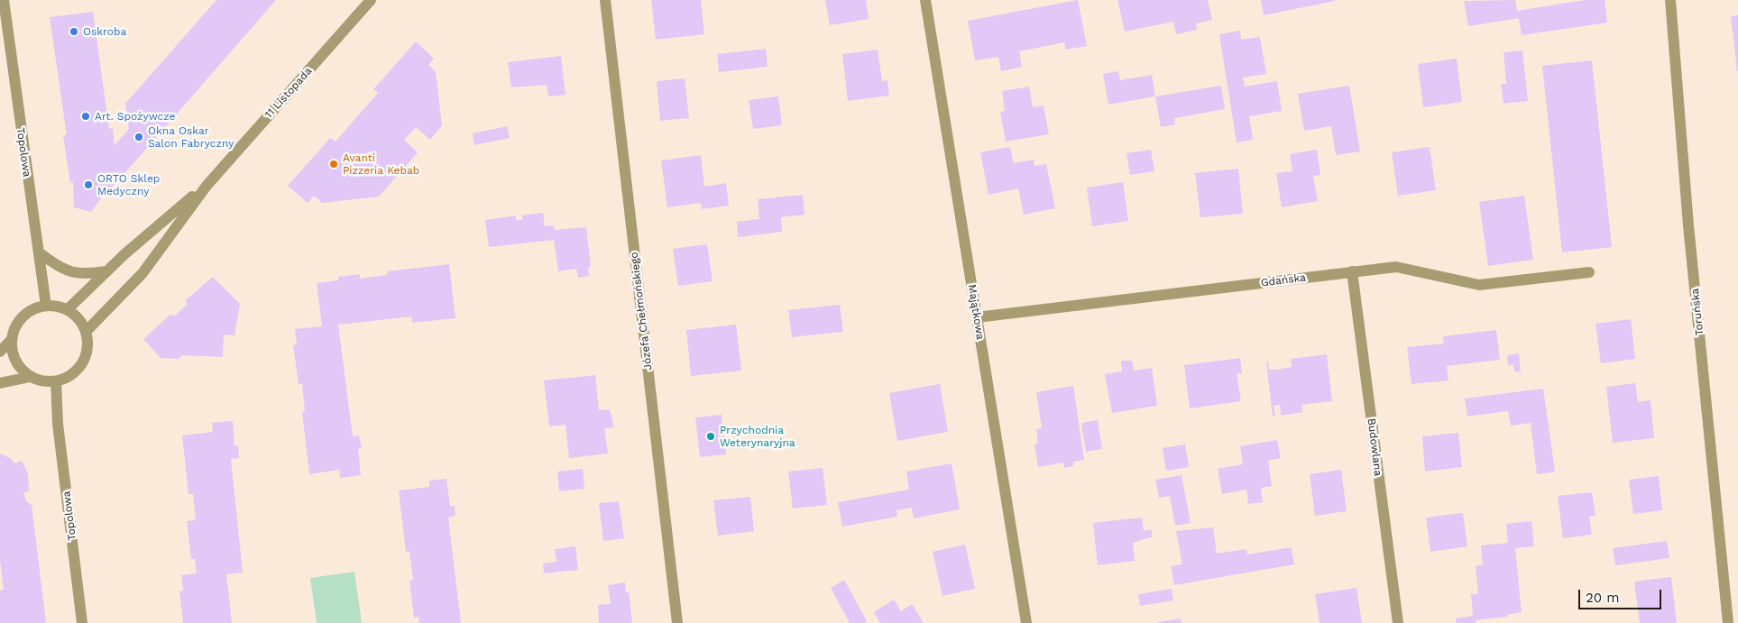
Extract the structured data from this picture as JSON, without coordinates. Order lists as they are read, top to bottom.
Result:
{
  "streets": {
    "street": [
      "11 Listopada",
      "Topolowa",
      "Gdańska",
      "Józefa Chełmońskiego",
      "Majątkowa",
      "Toruńska",
      "Budowlana"
    ]
  },
  "crossings": [
    ["11 Listopada", "Topolowa"],
    ["Gdańska", "Majątkowa"],
    ["Gdańska", "Budowlana"]
  ],
  "places": [
    "Oskroba",
    "Art. Spożywcze",
    "Okna Oskar Salon Fabryczny",
    "Avanti Pizzeria Kebab",
    "ORTO Sklep Medyczny",
    "Przychodnia Weterynaryjna"
  ],
  "scale_bar": "20 m"
}
